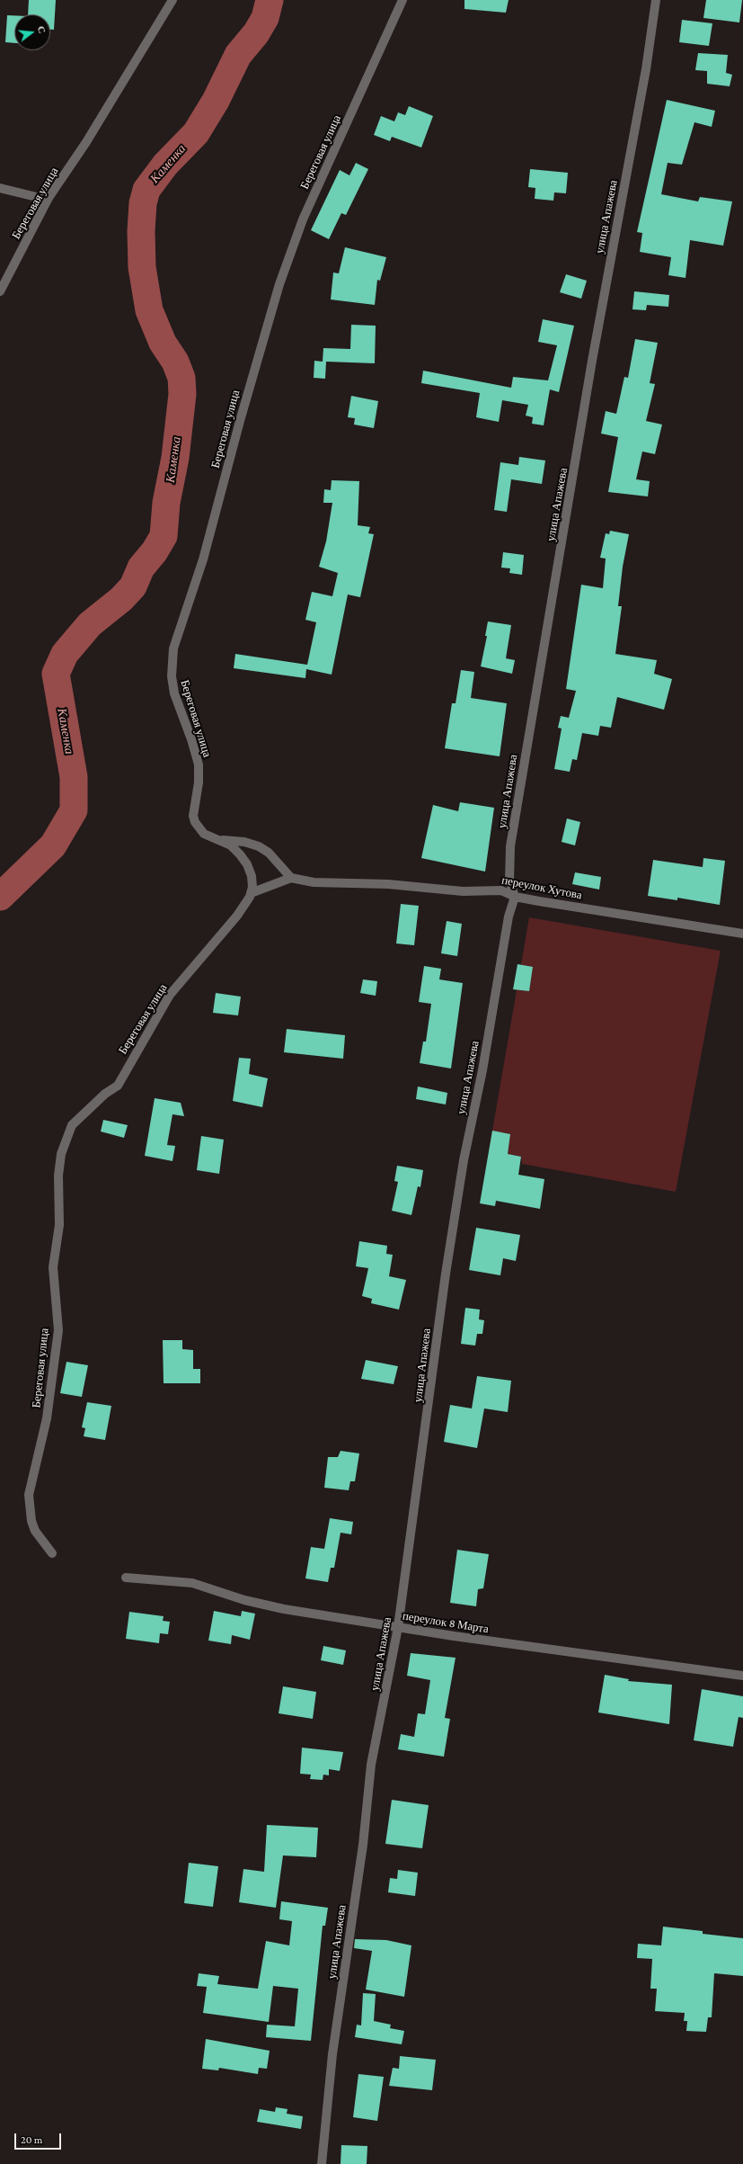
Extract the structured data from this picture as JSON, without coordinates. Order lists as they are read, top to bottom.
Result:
{
  "streets": {
    "street": [
      "Береговая улица",
      "улица Апажева",
      "переулок Хутова",
      "переулок 8 Марта"
    ]
  },
  "crossings": [
    ["улица Апажева", "переулок Хутова"],
    ["улица Апажева", "переулок 8 Марта"]
  ],
  "water": ["Каменка"],
  "scale_bar": "20 m",
  "north": "right"
}
